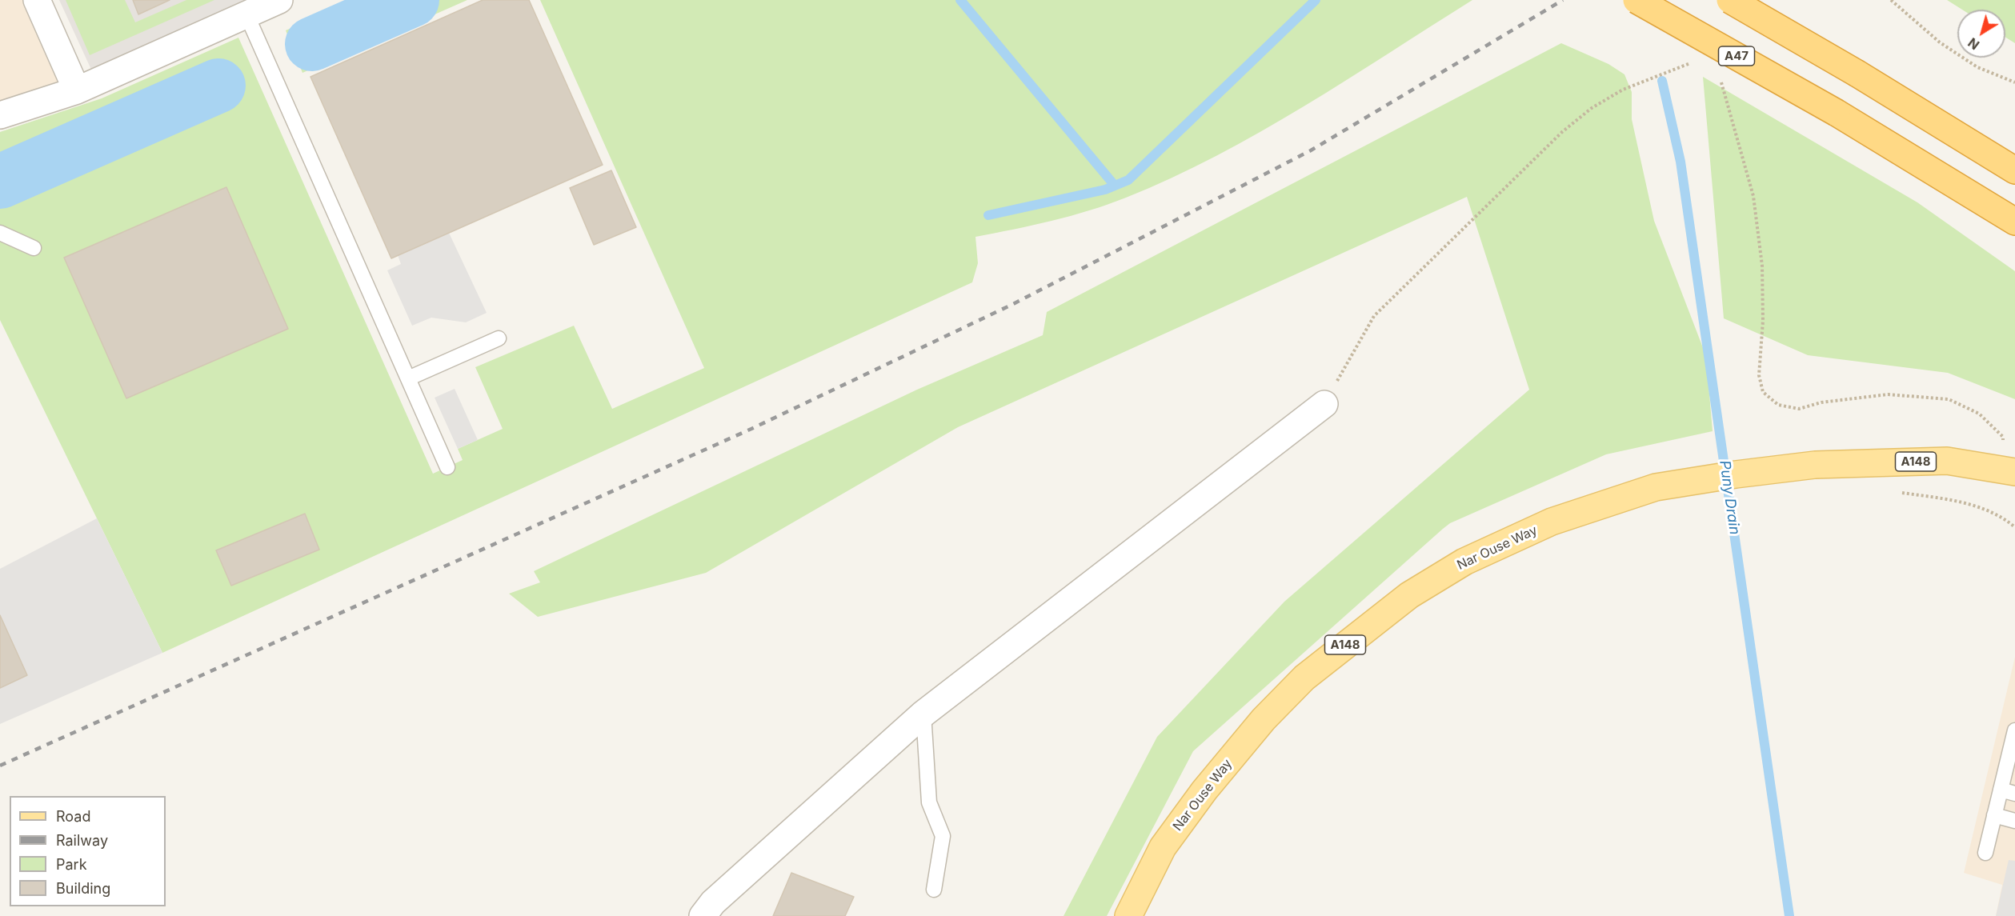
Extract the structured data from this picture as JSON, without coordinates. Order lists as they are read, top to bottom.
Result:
{
  "streets": {
    "highway": ["A47"],
    "main road": ["A148", "Nar Ouse Way"]
  },
  "water": ["Puny Drain"],
  "legend": [
    "Road",
    "Railway",
    "Park",
    "Building"
  ],
  "north": "bottom left"
}
